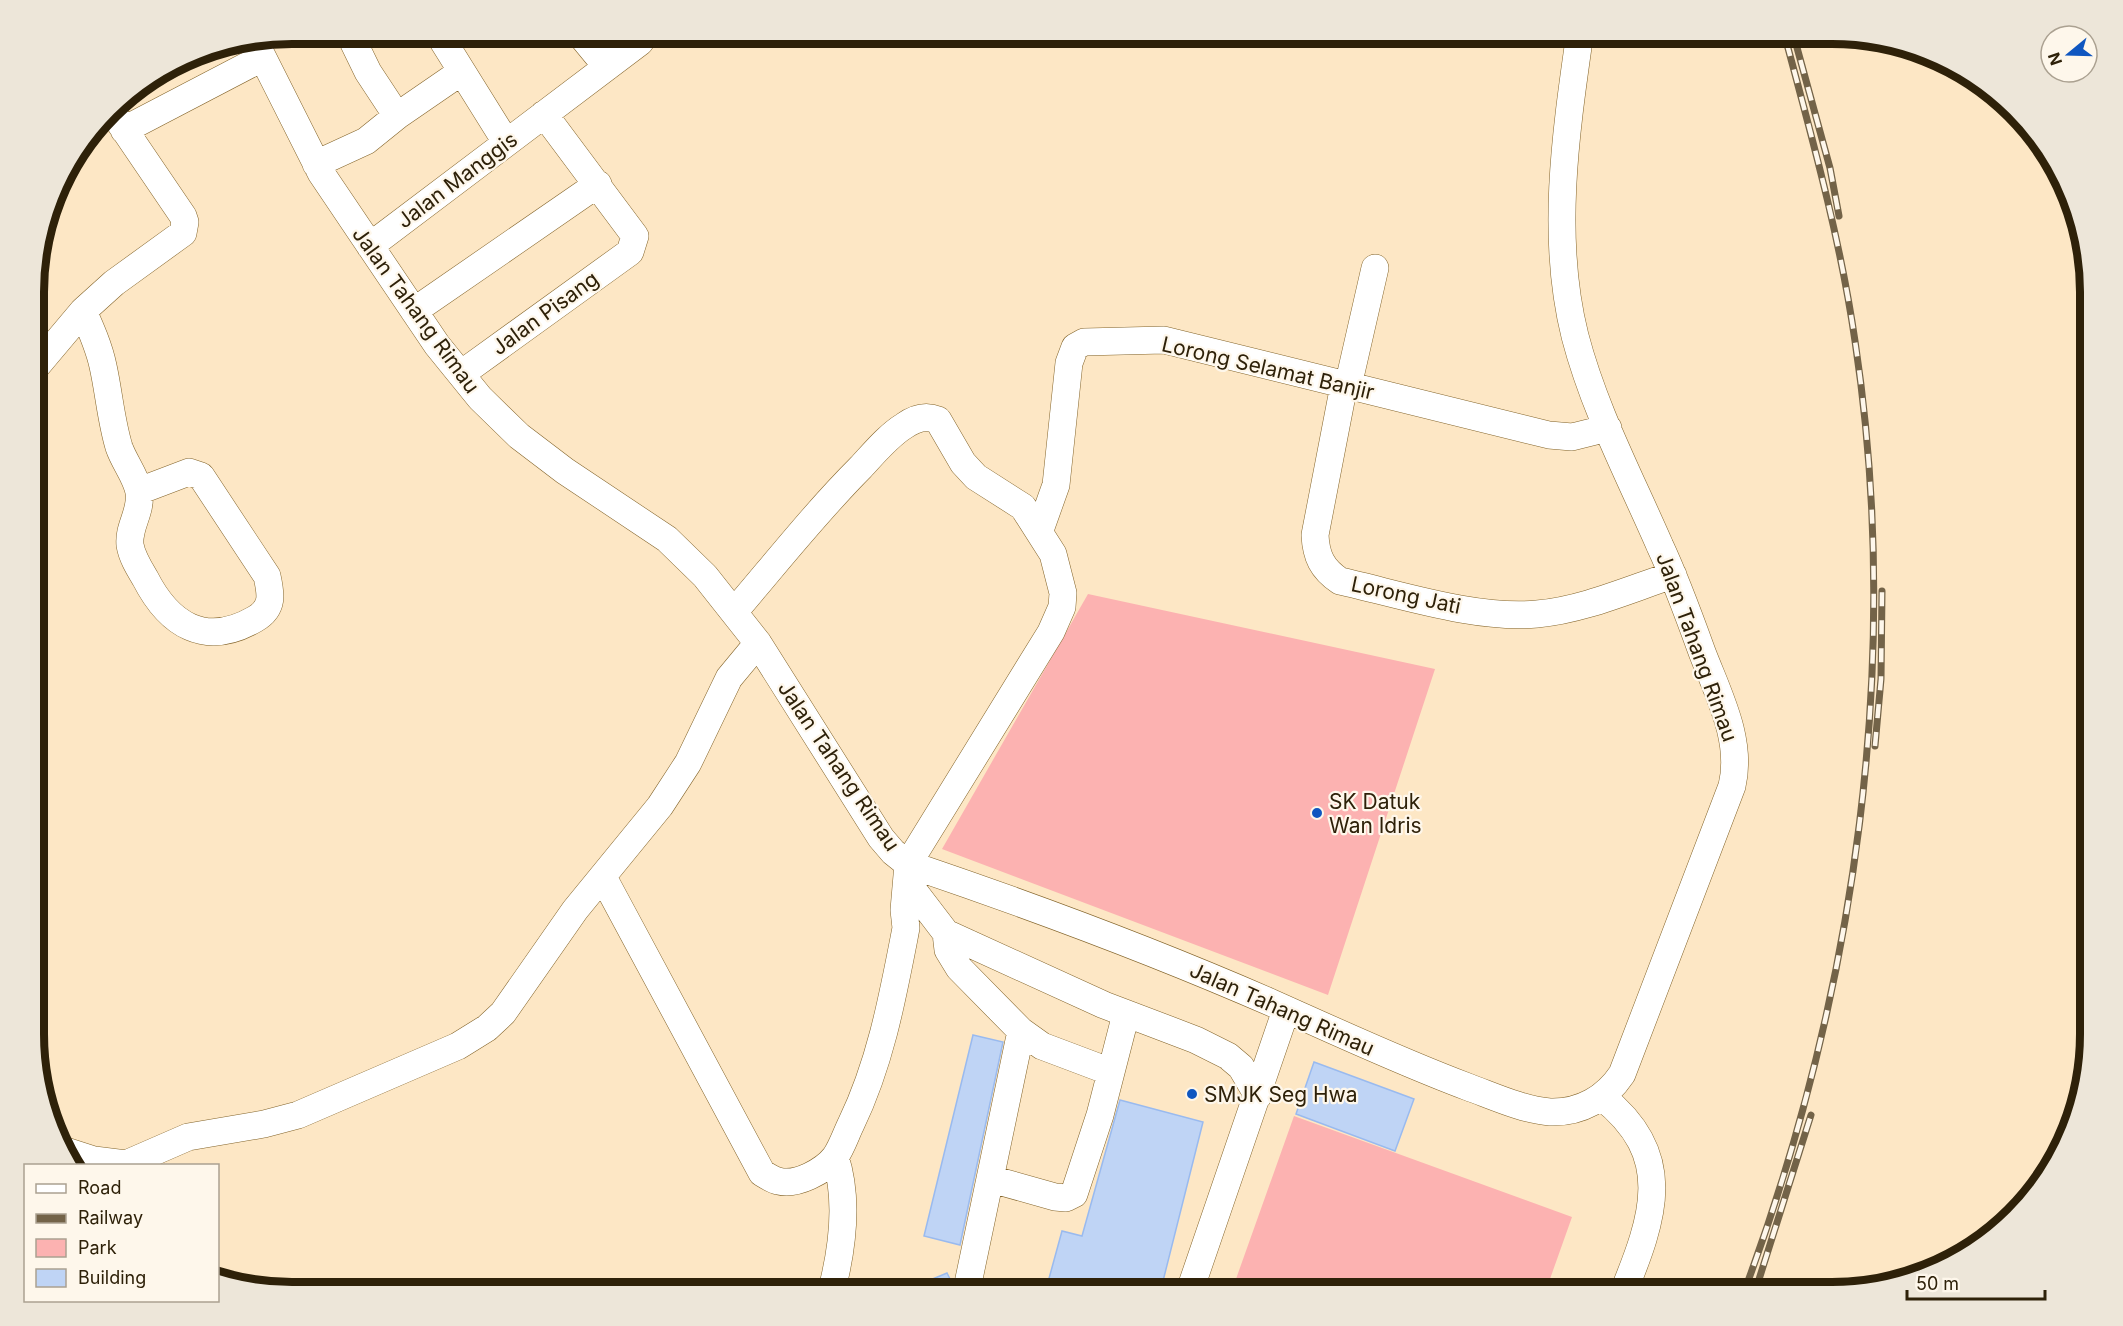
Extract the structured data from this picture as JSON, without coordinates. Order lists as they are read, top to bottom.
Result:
{
  "streets": {
    "street": [
      "Jalan Manggis",
      "Jalan Tahang Rimau",
      "Jalan Pisang",
      "Lorong Selamat Banjir",
      "Lorong Jati"
    ]
  },
  "crossings": [
    ["Jalan Manggis", "Jalan Tahang Rimau"],
    ["Jalan Tahang Rimau", "Jalan Pisang"],
    ["Jalan Tahang Rimau", "Lorong Selamat Banjir"],
    ["Jalan Tahang Rimau", "Lorong Jati"],
    ["Lorong Selamat Banjir", "Lorong Jati"]
  ],
  "places": ["SK Datuk Wan Idris", "SMJK Seg Hwa"],
  "legend": [
    "Road",
    "Railway",
    "Park",
    "Building"
  ],
  "scale_bar": "50 m",
  "north": "left"
}
